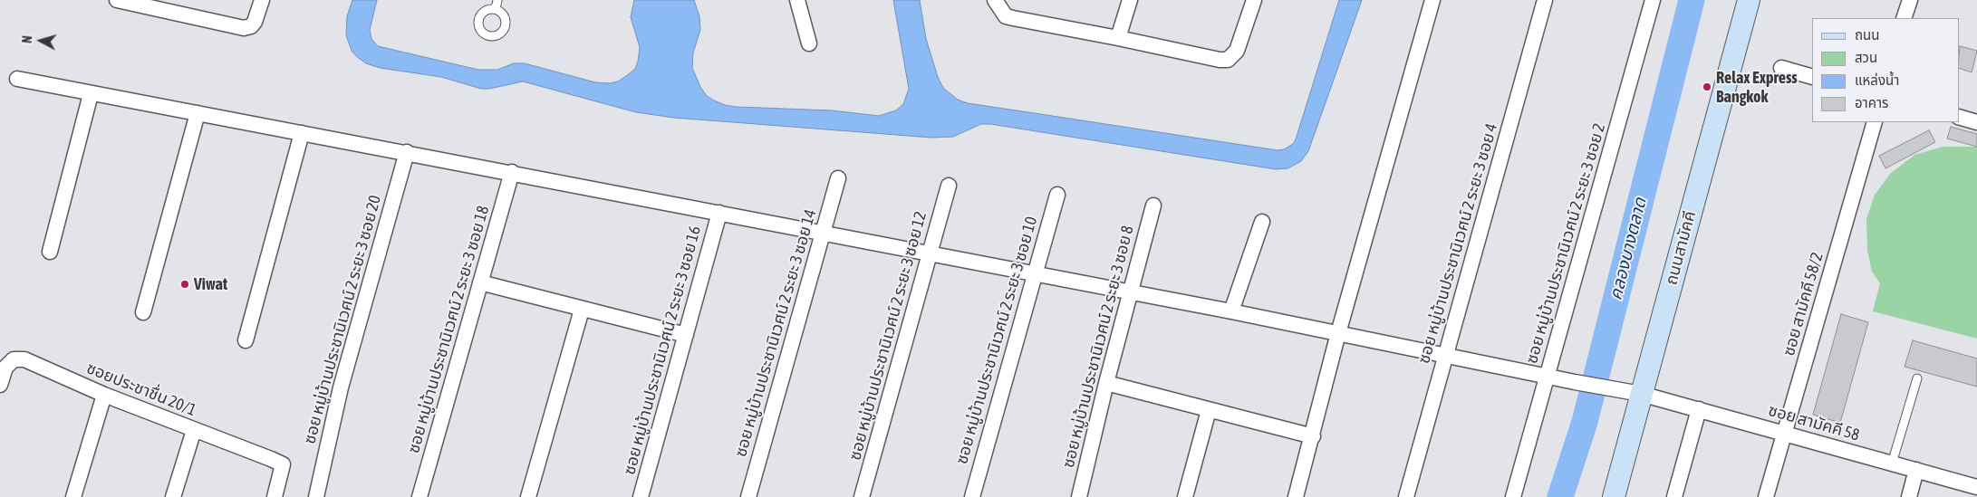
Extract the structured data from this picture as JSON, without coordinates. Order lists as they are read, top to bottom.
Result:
{
  "streets": {
    "main road": ["ถนนสามัคคี"],
    "street": [
      "ซอย หมู่บ้านประชานิเวศน์ 2 ระยะ 3 ซอย 4",
      "ซอย หมู่บ้านประชานิเวศน์ 2 ระยะ 3 ซอย 2",
      "ซอย สามัคคี 58/2",
      "ซอย หมู่บ้านประชานิเวศน์ 2 ระยะ 3 ซอย 20",
      "ซอย หมู่บ้านประชานิเวศน์ 2 ระยะ 3 ซอย 18",
      "ซอย หมู่บ้านประชานิเวศน์ 2 ระยะ 3 ซอย 14",
      "ซอย หมู่บ้านประชานิเวศน์ 2 ระยะ 3 ซอย 12",
      "ซอย หมู่บ้านประชานิเวศน์ 2 ระยะ 3 ซอย 10",
      "ซอย หมู่บ้านประชานิเวศน์ 2 ระยะ 3 ซอย 8",
      "ซอย หมู่บ้านประชานิเวศน์ 2 ระยะ 3 ซอย 16",
      "ซอยประชาชื่น 20/1",
      "ซอย สามัคคี 58"
    ]
  },
  "crossings": [
    ["ซอย หมู่บ้านประชานิเวศน์ 2 ระยะ 3 ซอย 4", "ซอย สามัคคี 58"],
    ["ซอย หมู่บ้านประชานิเวศน์ 2 ระยะ 3 ซอย 2", "ซอย สามัคคี 58"],
    ["ถนนสามัคคี", "ซอย สามัคคี 58"],
    ["ซอย สามัคคี 58/2", "ซอย สามัคคี 58"],
    ["ซอย หมู่บ้านประชานิเวศน์ 2 ระยะ 3 ซอย 20", "ซอย สามัคคี 58"],
    ["ซอย หมู่บ้านประชานิเวศน์ 2 ระยะ 3 ซอย 18", "ซอย สามัคคี 58"],
    ["ซอย หมู่บ้านประชานิเวศน์ 2 ระยะ 3 ซอย 14", "ซอย สามัคคี 58"],
    ["ซอย หมู่บ้านประชานิเวศน์ 2 ระยะ 3 ซอย 12", "ซอย สามัคคี 58"],
    ["ซอย หมู่บ้านประชานิเวศน์ 2 ระยะ 3 ซอย 10", "ซอย สามัคคี 58"],
    ["ซอย หมู่บ้านประชานิเวศน์ 2 ระยะ 3 ซอย 8", "ซอย สามัคคี 58"],
    ["ซอย หมู่บ้านประชานิเวศน์ 2 ระยะ 3 ซอย 16", "ซอย สามัคคี 58"]
  ],
  "water": ["คลองบางตลาด"],
  "places": ["Relax Express Bangkok", "Viwat"],
  "legend": [
    "ถนน",
    "สวน",
    "แหล่งน้ำ",
    "อาคาร"
  ],
  "north": "left"
}
